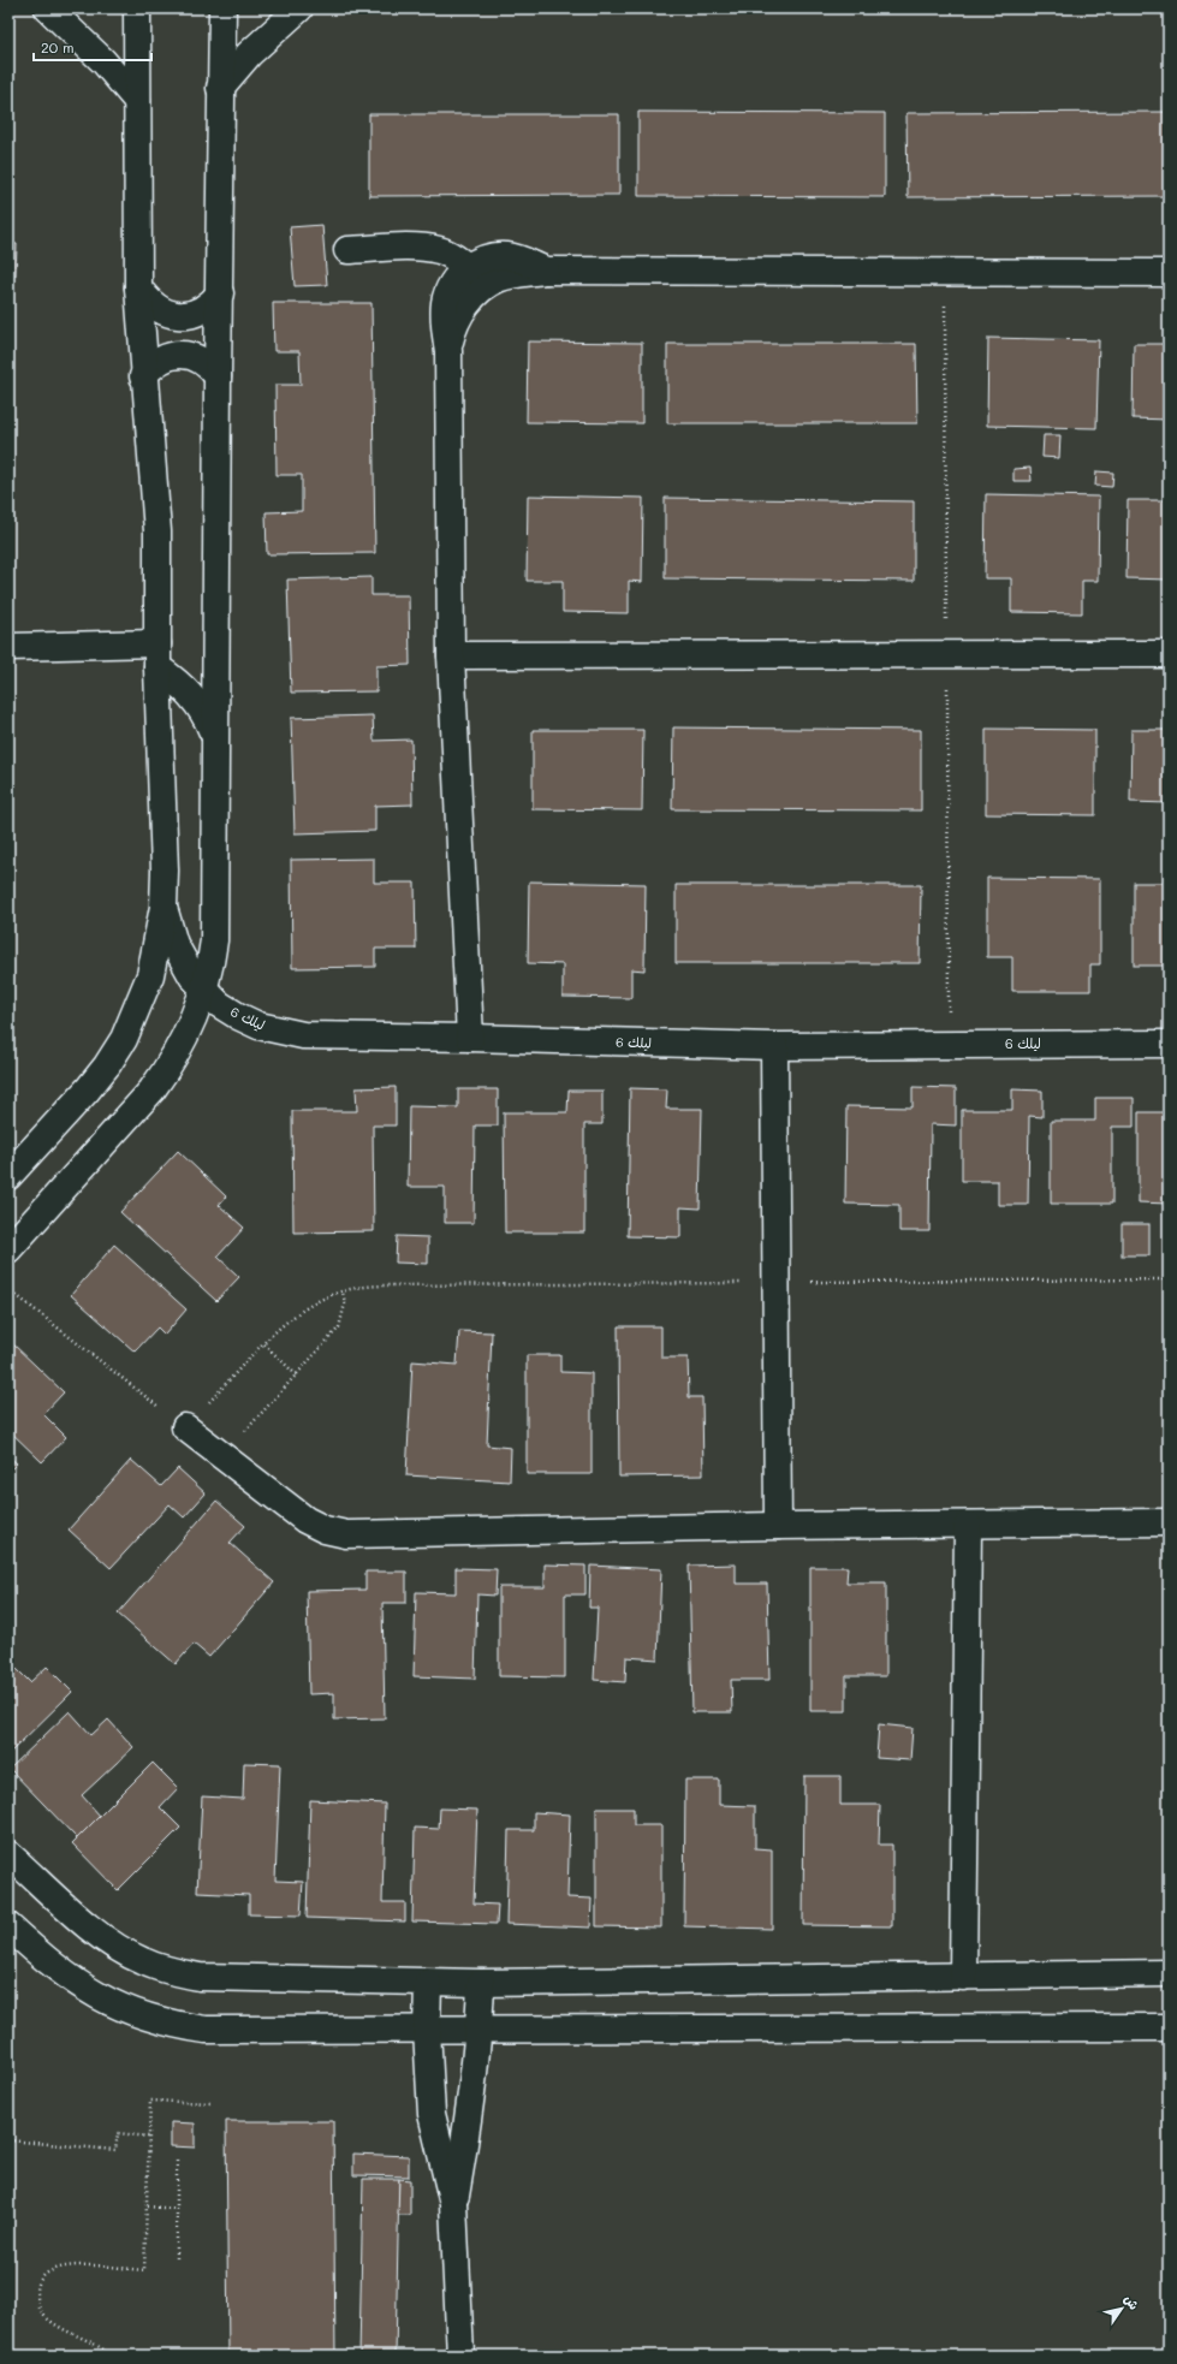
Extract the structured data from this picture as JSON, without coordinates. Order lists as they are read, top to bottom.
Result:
{
  "streets": {
    "street": ["ليلك 6"]
  },
  "scale_bar": "20 m",
  "north": "top right"
}
